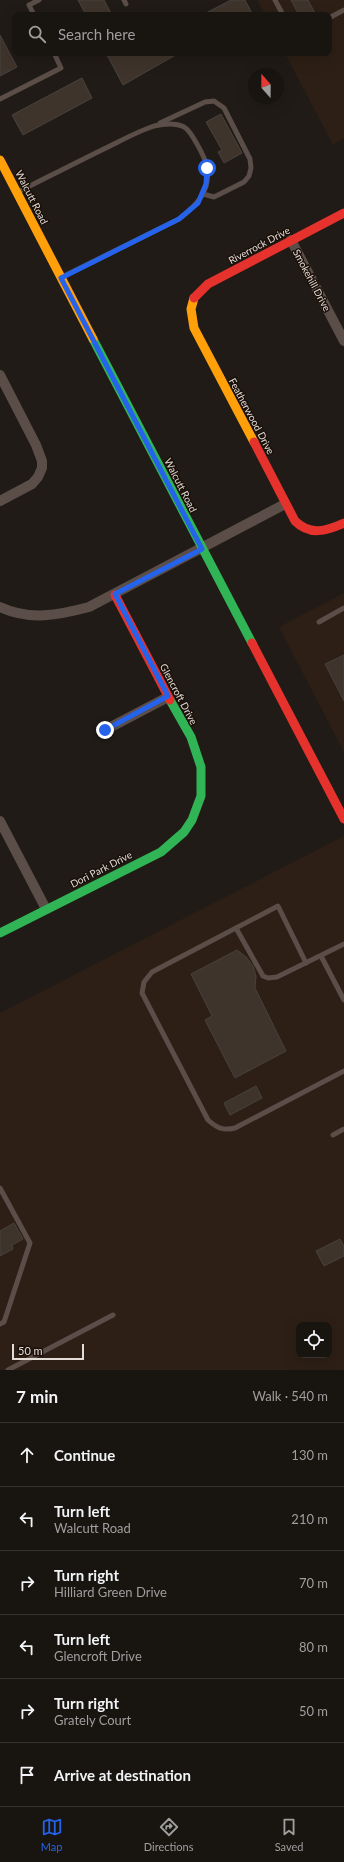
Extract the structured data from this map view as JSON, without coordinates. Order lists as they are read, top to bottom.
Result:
{
  "streets": {
    "street": [
      "Walcutt Road",
      "Riverrock Drive",
      "Smokehill Drive",
      "Featherwood Drive",
      "Glencroft Drive",
      "Dori Park Drive"
    ]
  },
  "crossings": [
    ["Riverrock Drive", "Smokehill Drive"],
    ["Riverrock Drive", "Featherwood Drive"],
    ["Glencroft Drive", "Dori Park Drive"]
  ],
  "scale_bar": "50 m",
  "north": "top",
  "page": {
    "search": "Search here",
    "scale": "50 m",
    "heading": ["7 min", "Walk · 540 m"],
    "list": [
      ["Continue", "130 m"],
      ["Turn left", "Walcutt Road", "210 m"],
      ["Turn right", "Hilliard Green Drive", "70 m"],
      ["Turn left", "Glencroft Drive", "80 m"],
      ["Turn right", "Grately Court", "50 m"],
      "Arrive at destination"
    ],
    "nav": ["Map", "Directions", "Saved"]
  }
}
